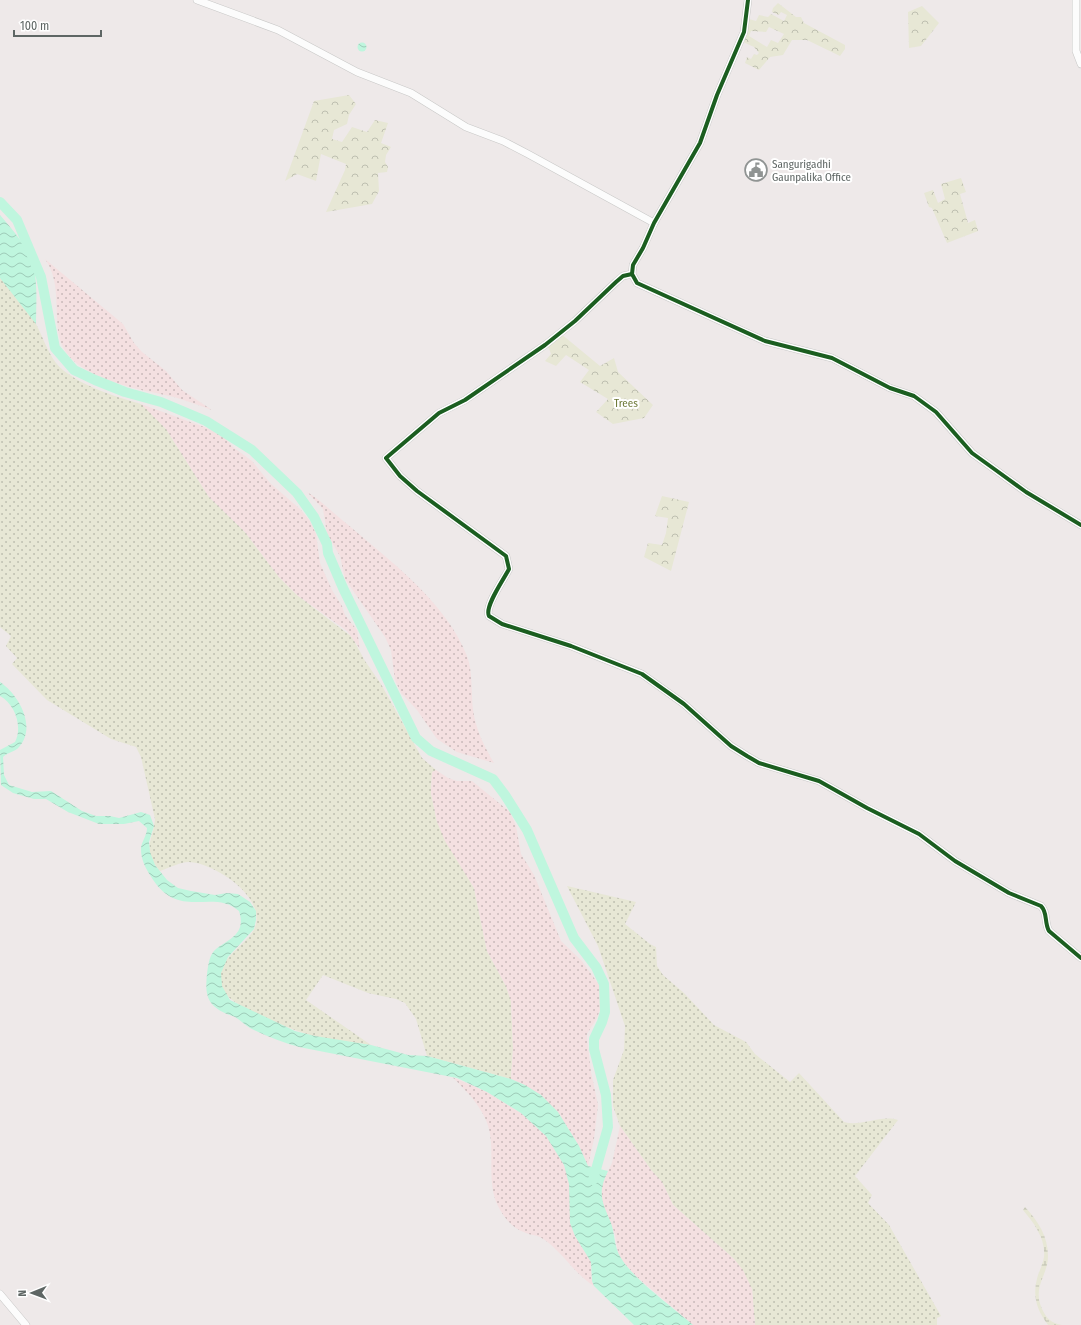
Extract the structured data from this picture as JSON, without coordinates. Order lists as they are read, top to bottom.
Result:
{
  "parks": ["Trees"],
  "places": {
    "public building": ["Sangurigadhi Gaunpalika Office"]
  },
  "scale_bar": "100 m",
  "north": "left"
}
